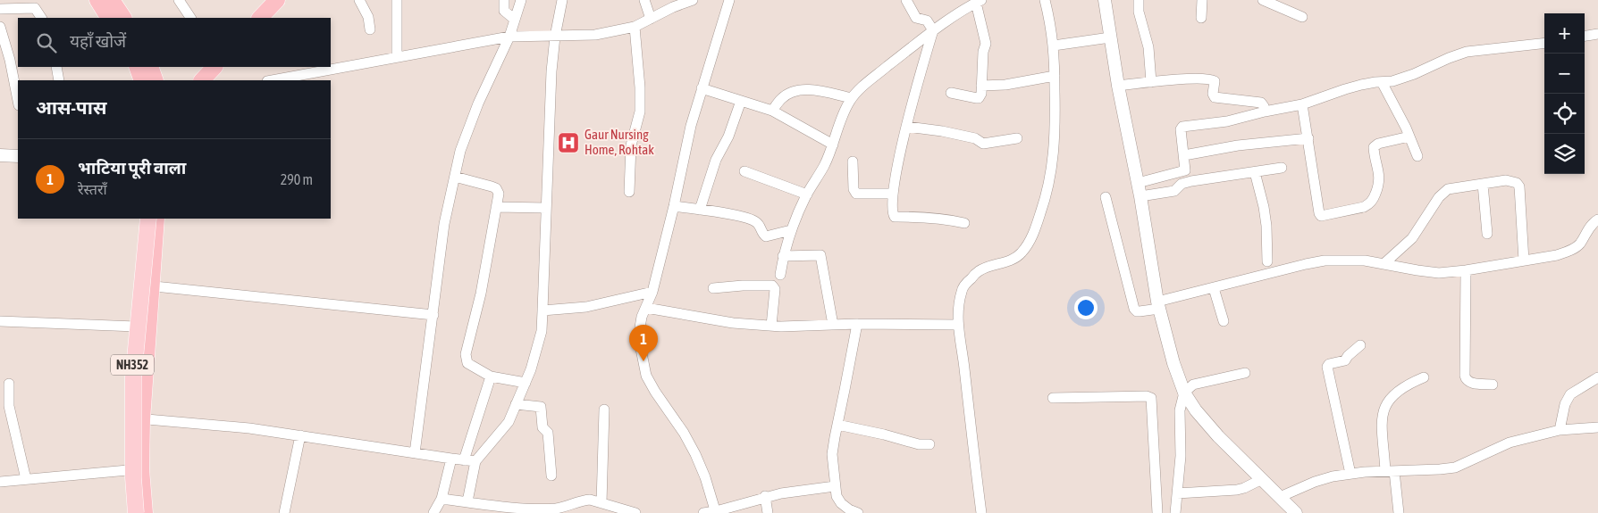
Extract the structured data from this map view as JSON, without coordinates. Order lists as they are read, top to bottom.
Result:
{
  "streets": {
    "highway": ["NH352"]
  },
  "places": {
    "hospital": ["Gaur Nursing Home, Rohtak"]
  },
  "page": {
    "map_buttons": ["+", "−"],
    "search": "यहाँ खोजें",
    "heading": "आस-पास",
    "list": [
      {
        "mark": "1",
        "name": "भाटिया पूरी वाला",
        "note": "रेस्तराँ",
        "value": "290 m"
      }
    ],
    "pins": "1"
  }
}
